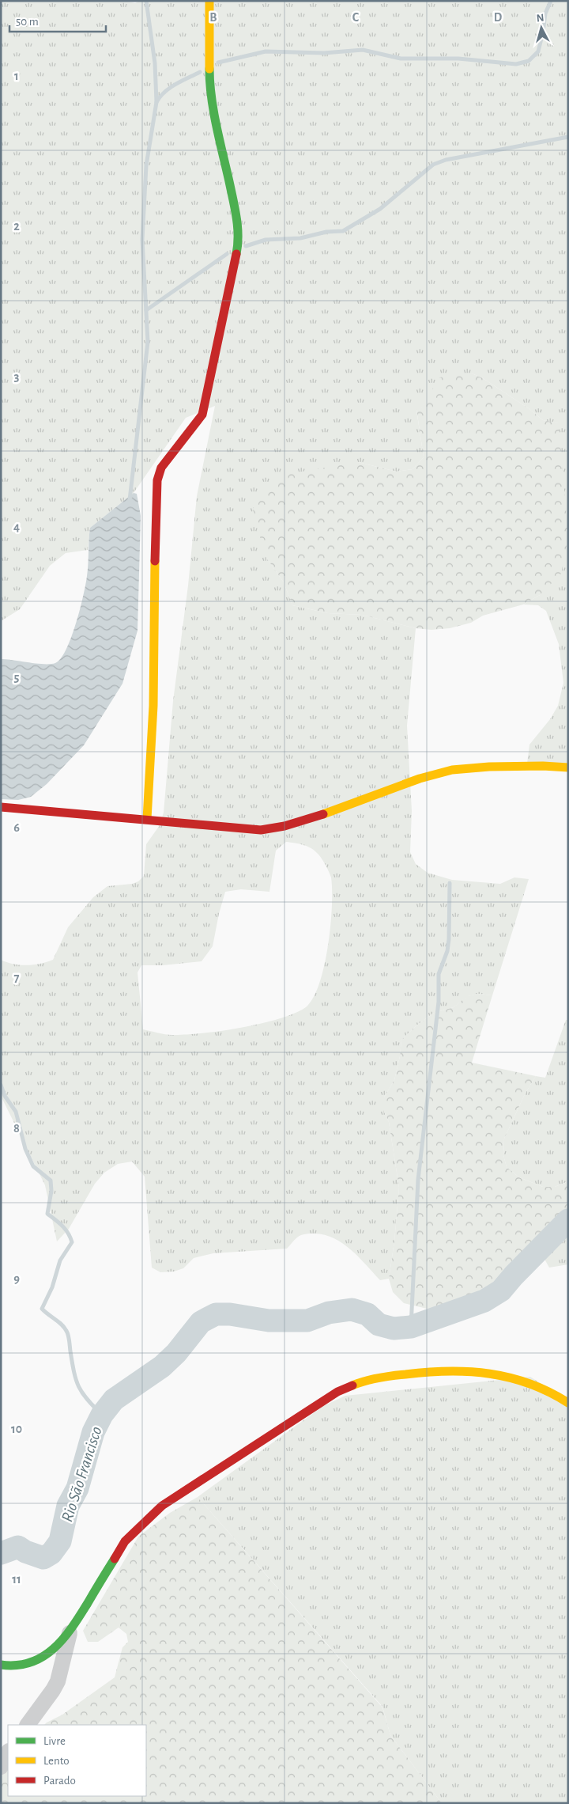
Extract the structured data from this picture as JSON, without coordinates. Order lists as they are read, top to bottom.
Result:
{
  "water": ["Rio São Francisco"],
  "legend": ["Livre", "Lento", "Parado"],
  "scale_bar": "50 m",
  "north": "top",
  "grid": {
    "columns": ["B", "C", "D"],
    "rows": [
      "1",
      "2",
      "3",
      "4",
      "5",
      "6",
      "7",
      "8",
      "9",
      "10",
      "11"
    ]
  }
}
